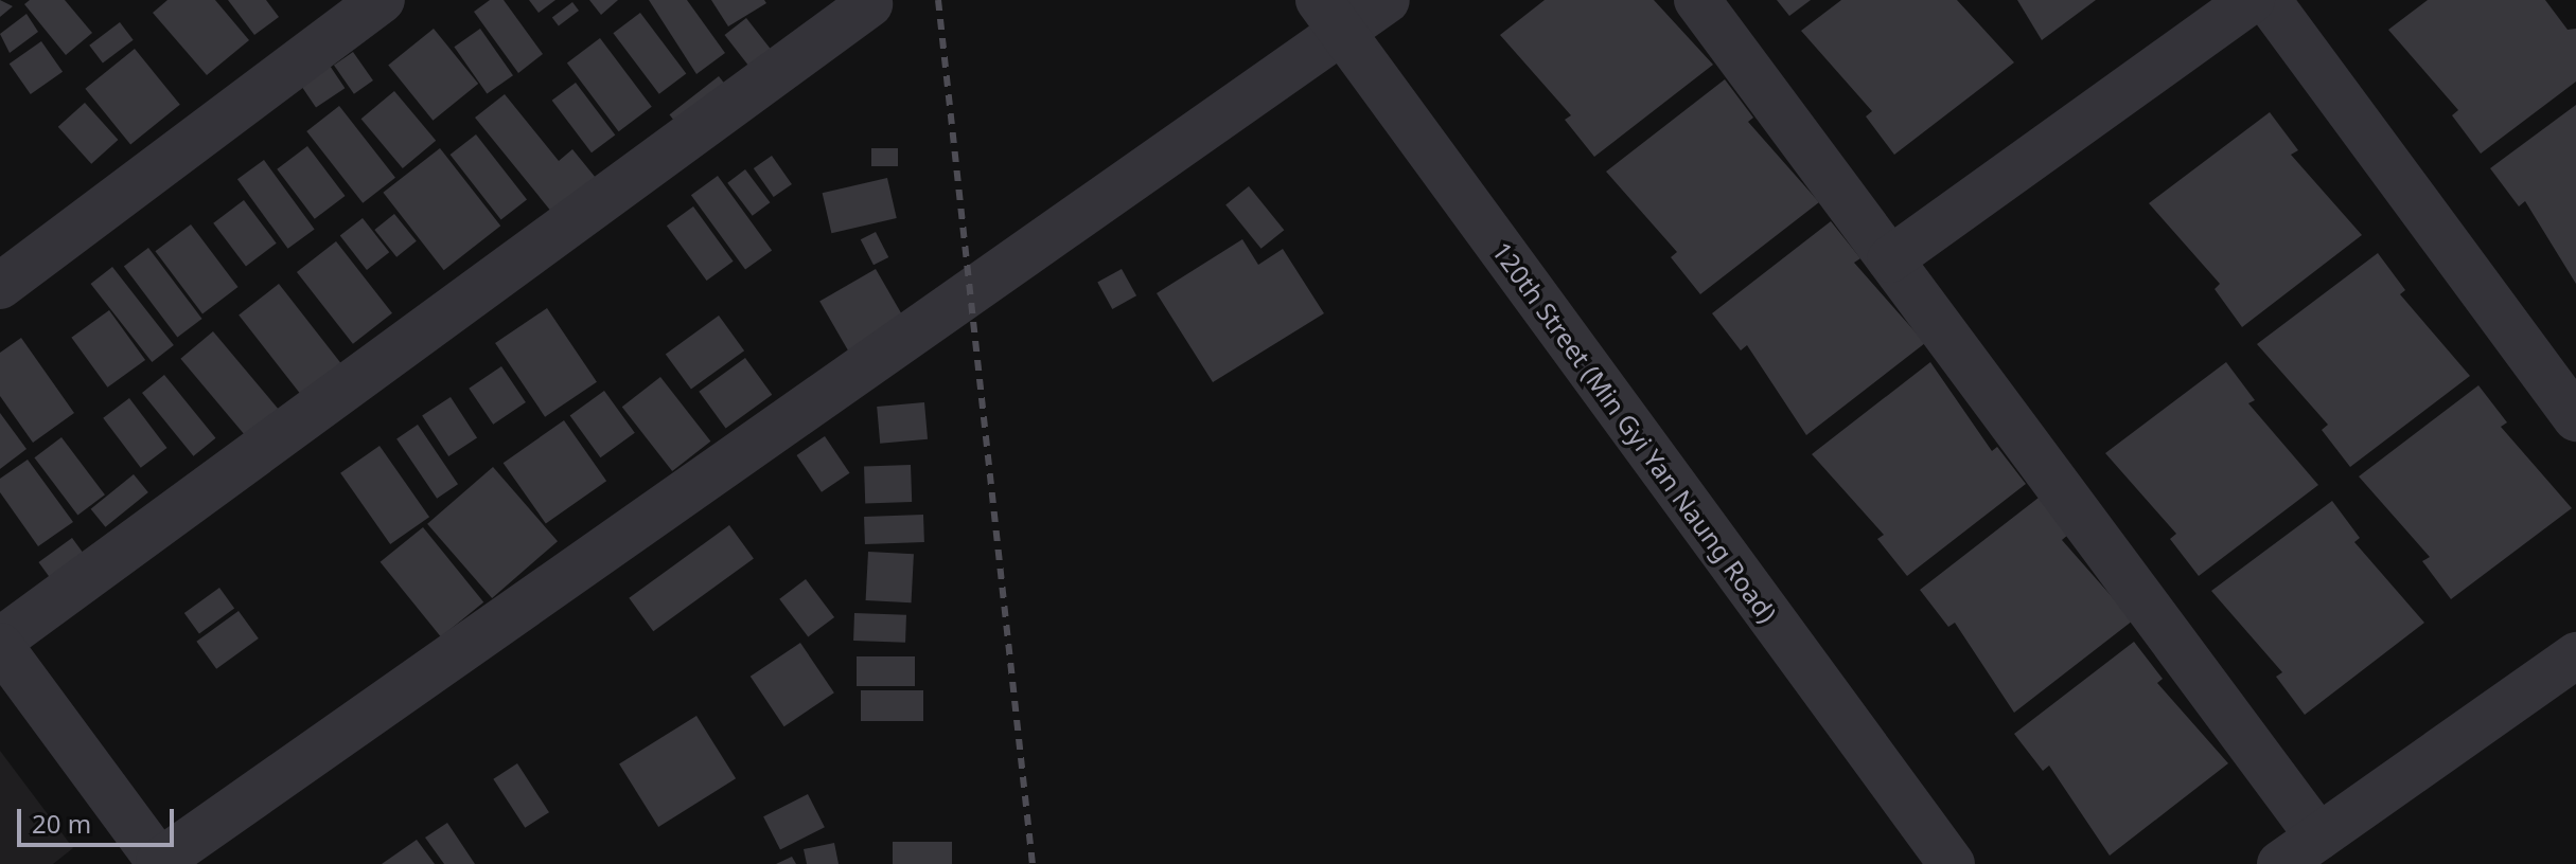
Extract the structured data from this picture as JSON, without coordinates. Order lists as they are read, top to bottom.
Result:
{
  "streets": {
    "street": ["120th Street (Min Gyi Yan Naung Road)"]
  },
  "scale_bar": "20 m"
}
